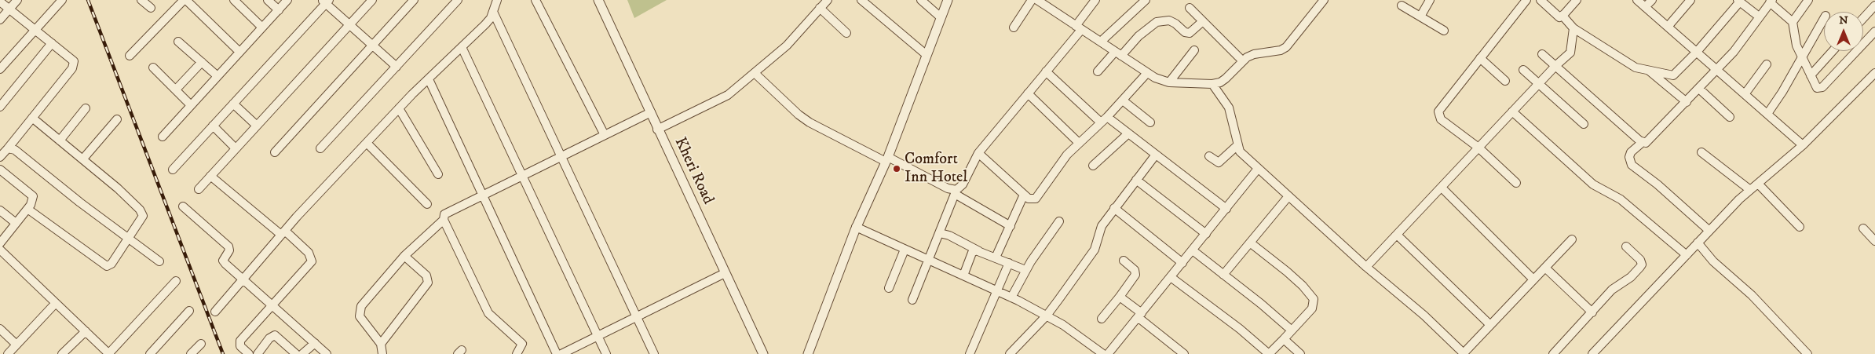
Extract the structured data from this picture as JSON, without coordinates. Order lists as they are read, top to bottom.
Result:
{
  "streets": {
    "street": ["Kheri Road"]
  },
  "places": ["Comfort Inn Hotel"],
  "north": "top"
}
